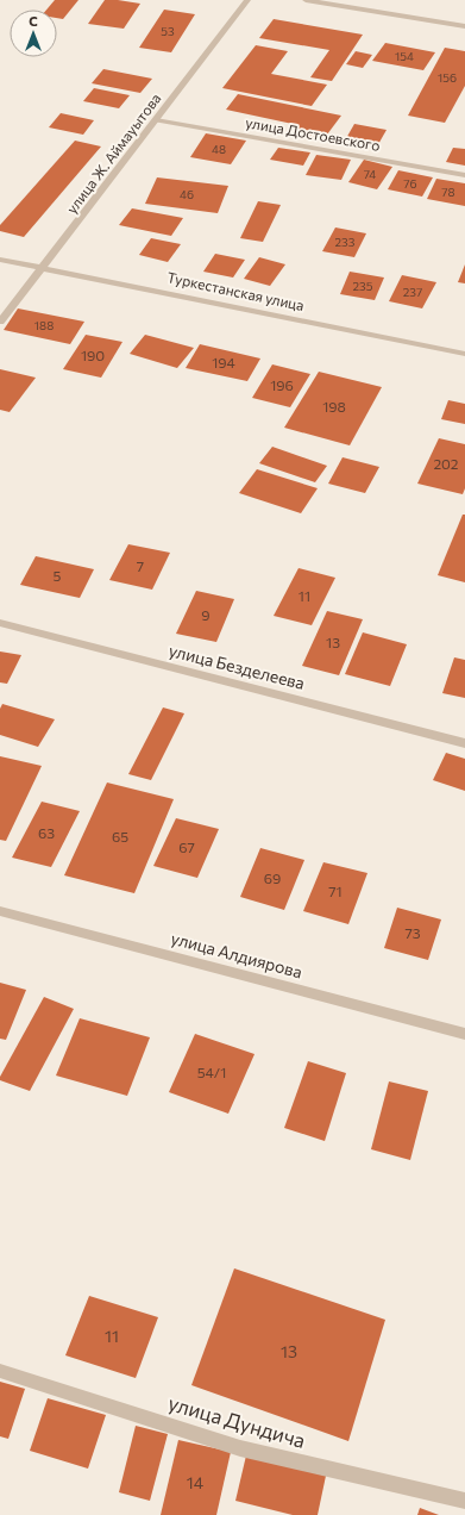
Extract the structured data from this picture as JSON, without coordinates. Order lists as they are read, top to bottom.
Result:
{
  "streets": {
    "street": [
      "улица Достоевского",
      "улица Ж. Аймауытова",
      "Туркестанская улица",
      "улица Безделеева",
      "улица Алдиярова",
      "улица Дундича"
    ]
  },
  "crossings": [
    ["улица Достоевского", "улица Ж. Аймауытова"],
    ["улица Ж. Аймауытова", "Туркестанская улица"]
  ],
  "house_numbers": [
    "53",
    "154",
    "156",
    "48",
    "74",
    "76",
    "78",
    "46",
    "233",
    "235",
    "237",
    "188",
    "190",
    "194",
    "196",
    "198",
    "202",
    "7",
    "5",
    "11",
    "9",
    "13",
    "63",
    "65",
    "67",
    "69",
    "71",
    "73",
    "54/1",
    "11",
    "13",
    "14"
  ],
  "north": "top"
}
